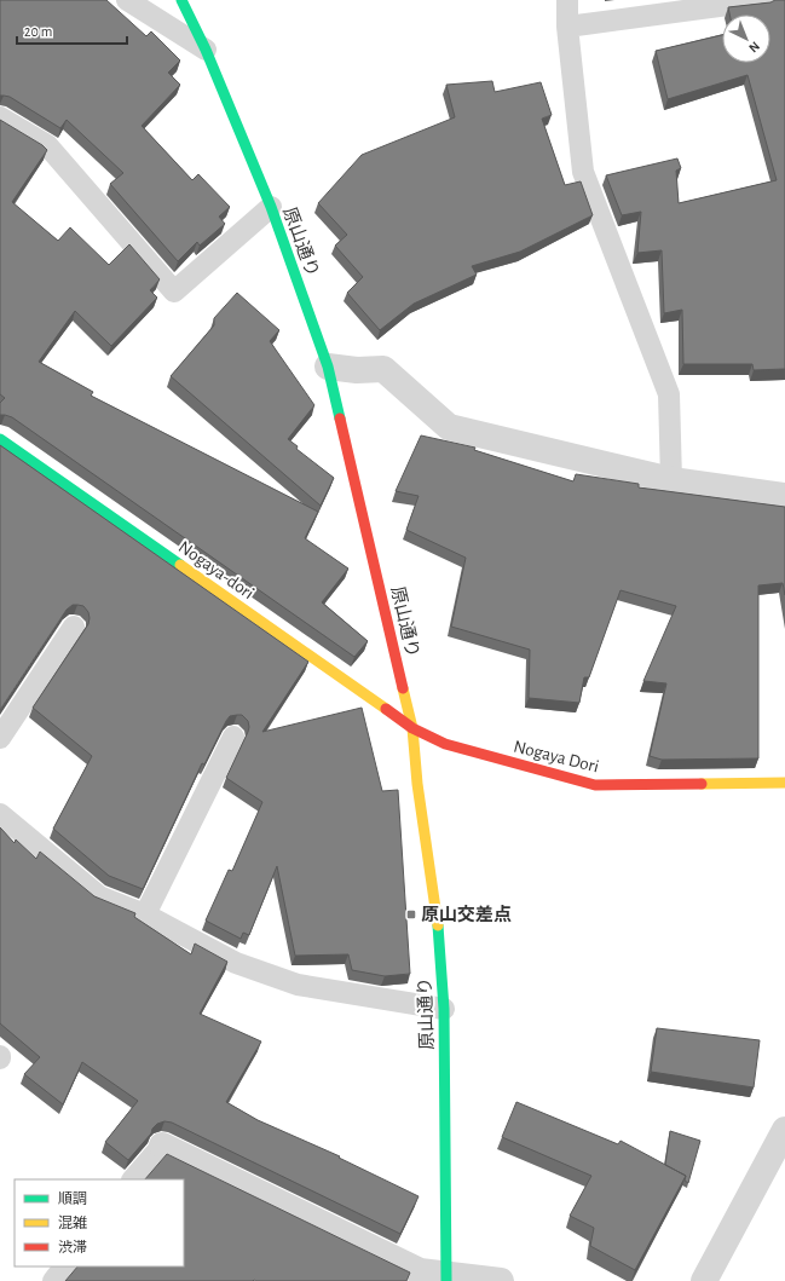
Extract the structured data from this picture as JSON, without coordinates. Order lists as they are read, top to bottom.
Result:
{
  "streets": {
    "street": ["原山通り", "Nogaya-dori", "Nogaya Dori"]
  },
  "crossings": [
    ["原山通り", "Nogaya-dori"],
    ["原山通り", "Nogaya Dori"],
    ["Nogaya-dori", "Nogaya Dori"]
  ],
  "places": {
    "transit": ["原山交差点"]
  },
  "legend": ["順調", "混雑", "渋滞"],
  "scale_bar": "20 m",
  "north": "bottom right"
}
